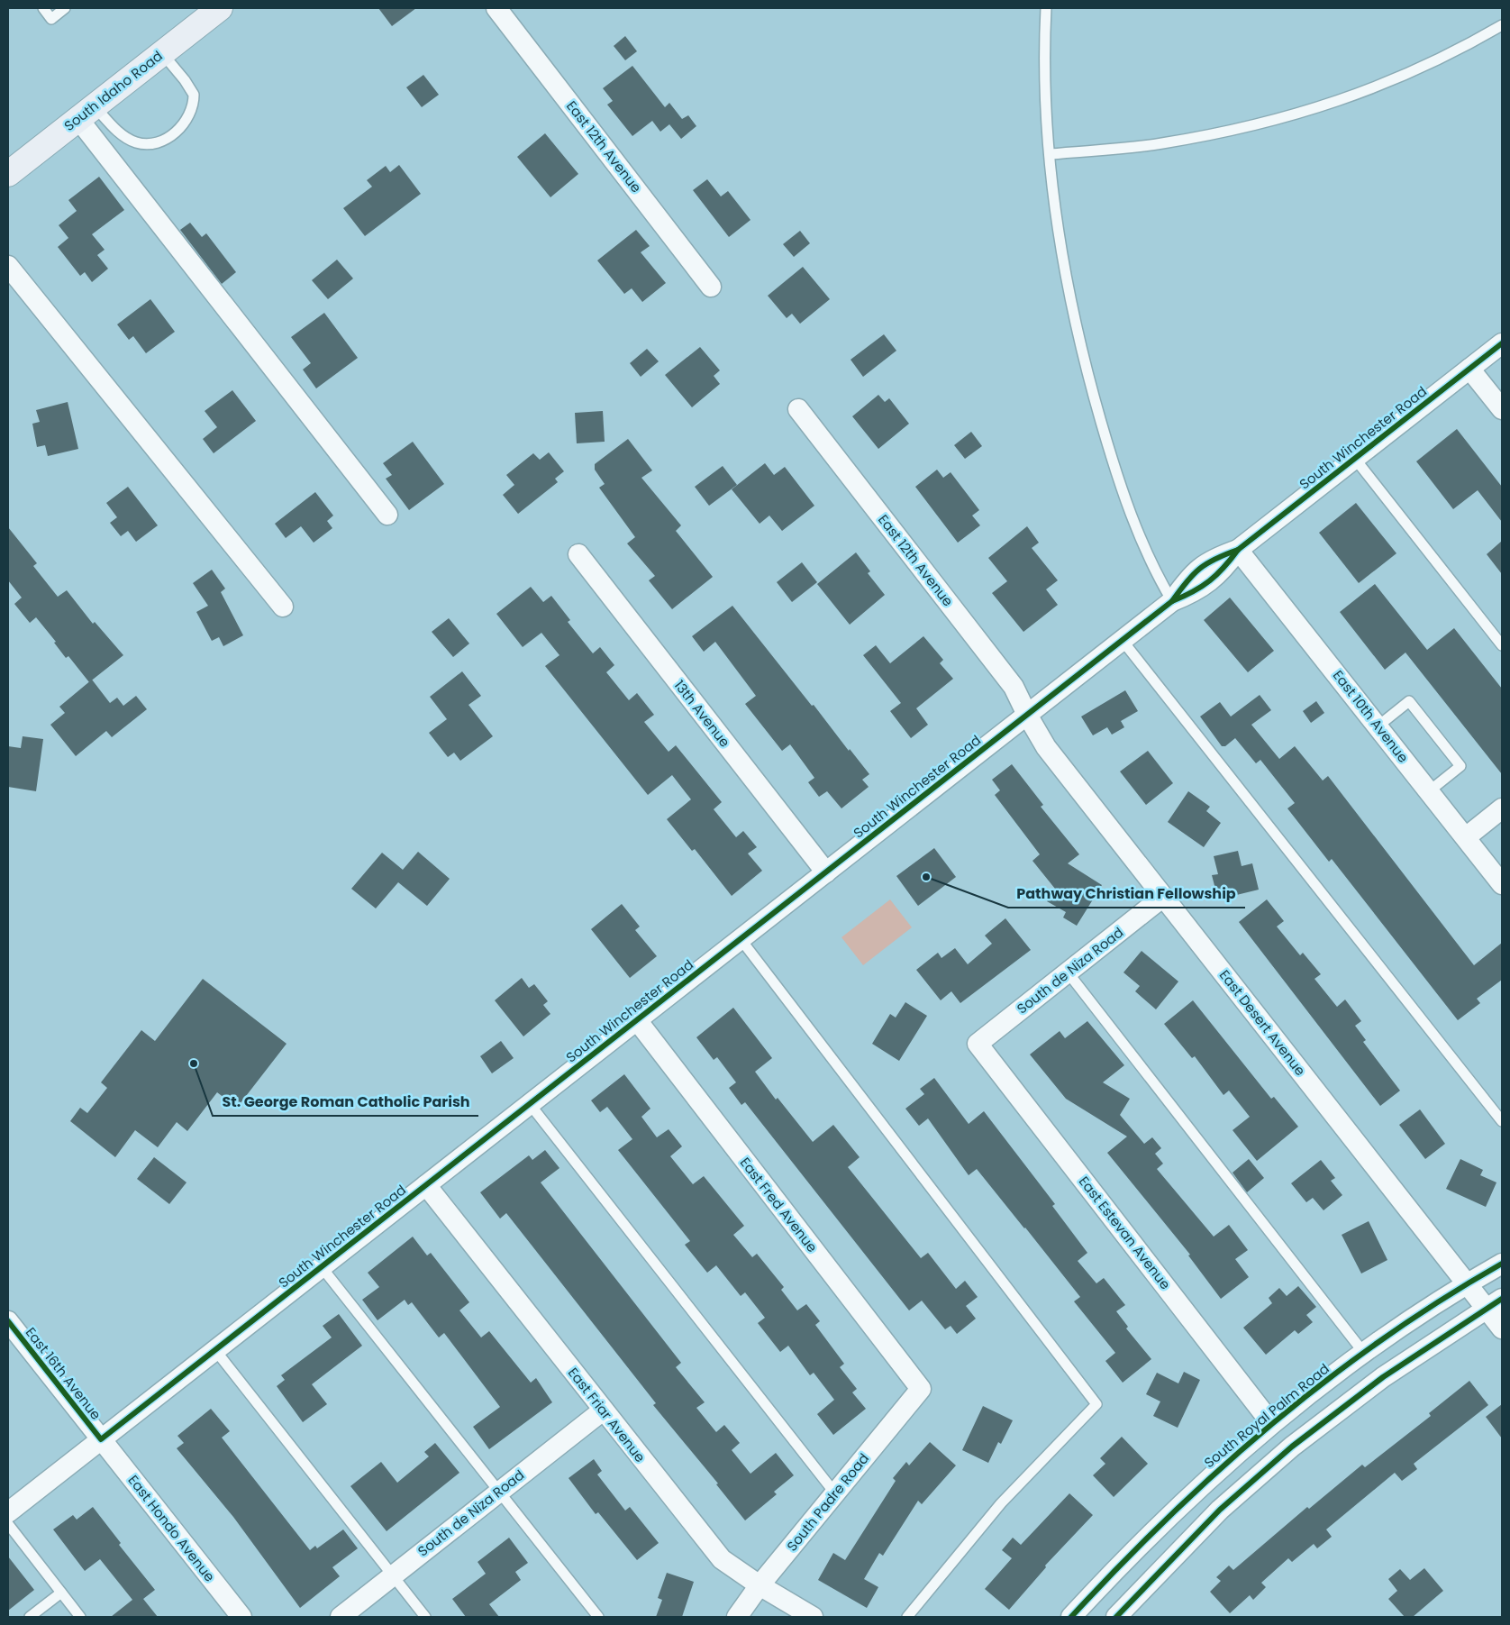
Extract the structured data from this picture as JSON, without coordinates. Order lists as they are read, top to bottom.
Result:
{
  "streets": {
    "main road": ["South Idaho Road"],
    "street": [
      "East 12th Avenue",
      "South Winchester Road",
      "13th Avenue",
      "East 10th Avenue",
      "South de Niza Road",
      "East Desert Avenue",
      "East Fred Avenue",
      "East Estevan Avenue",
      "East 16th Avenue",
      "East Friar Avenue",
      "South Royal Palm Road",
      "South Padre Road",
      "East Hondo Avenue"
    ]
  },
  "crossings": [
    ["East 12th Avenue", "South Winchester Road"],
    ["East 12th Avenue", "East Desert Avenue"],
    ["South Winchester Road", "13th Avenue"],
    ["South Winchester Road", "East 10th Avenue"],
    ["South Winchester Road", "East Desert Avenue"],
    ["South Winchester Road", "East Fred Avenue"],
    ["South Winchester Road", "East 16th Avenue"],
    ["South Winchester Road", "East Friar Avenue"],
    ["South Winchester Road", "East Hondo Avenue"],
    ["South de Niza Road", "East Desert Avenue"],
    ["South de Niza Road", "East Estevan Avenue"],
    ["South de Niza Road", "East Friar Avenue"],
    ["East Desert Avenue", "South Royal Palm Road"],
    ["East Fred Avenue", "South Padre Road"],
    ["East Estevan Avenue", "South Royal Palm Road"],
    ["East 16th Avenue", "East Hondo Avenue"],
    ["East Friar Avenue", "South Padre Road"]
  ],
  "places": ["Pathway Christian Fellowship", "St. George Roman Catholic Parish"]
}
